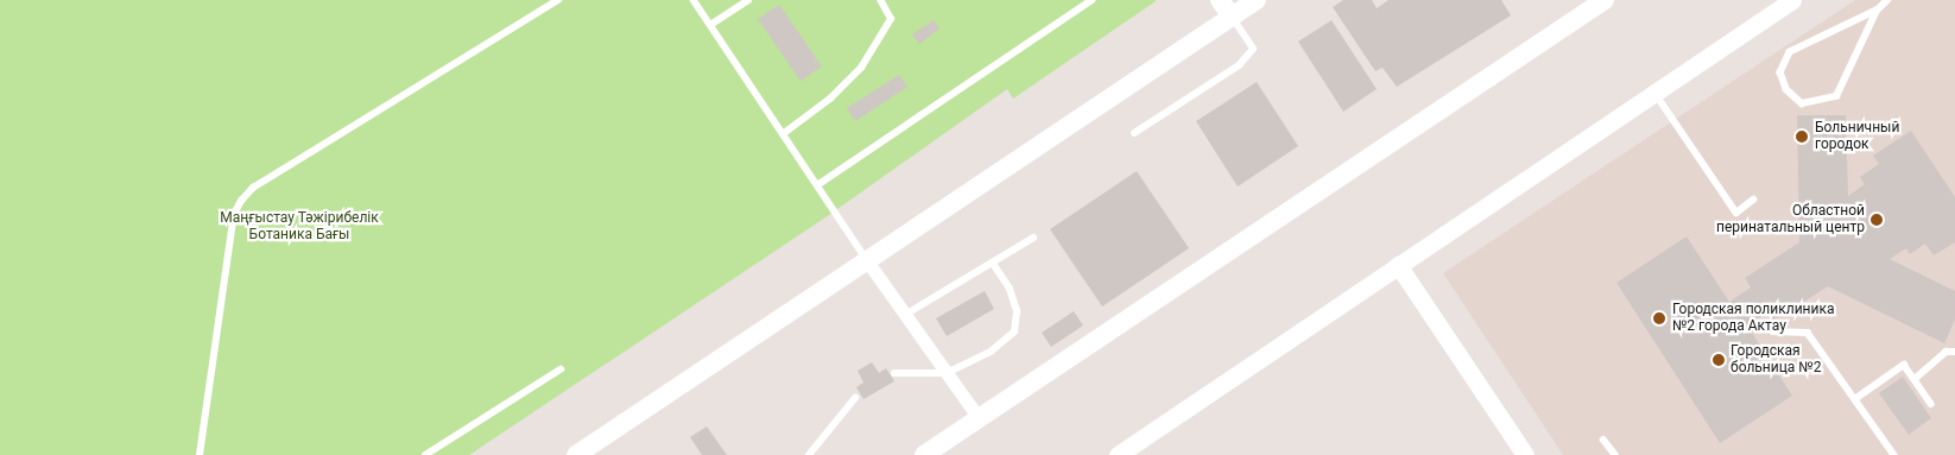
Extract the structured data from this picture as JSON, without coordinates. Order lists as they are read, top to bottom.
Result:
{
  "parks": ["Маңғыстау Тәжірибелік Ботаника Бағы"],
  "places": [
    "Больничный городок",
    "Областной перинатальный центр",
    "Городская поликлиника №2 города Актау",
    "Городская больница №2"
  ]
}
